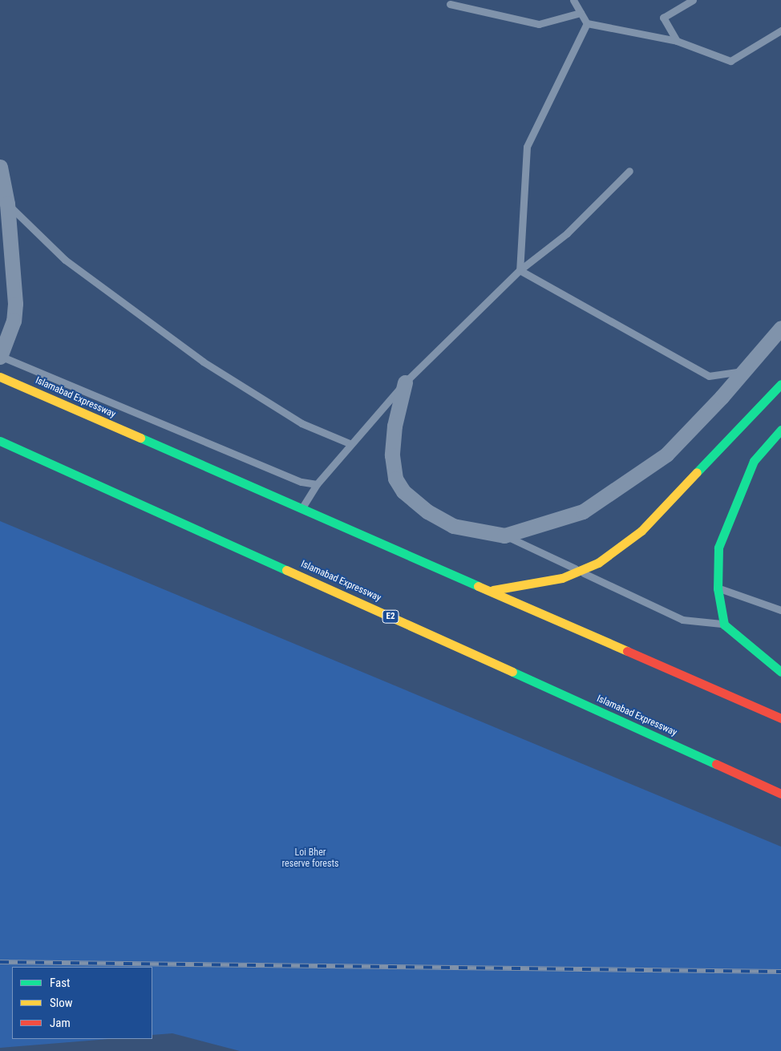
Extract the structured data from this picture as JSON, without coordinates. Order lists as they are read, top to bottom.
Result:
{
  "streets": {
    "main road": ["Islamabad Expressway", "E2"]
  },
  "parks": ["Loi Bher reserve forests"],
  "legend": ["Fast", "Slow", "Jam"]
}
